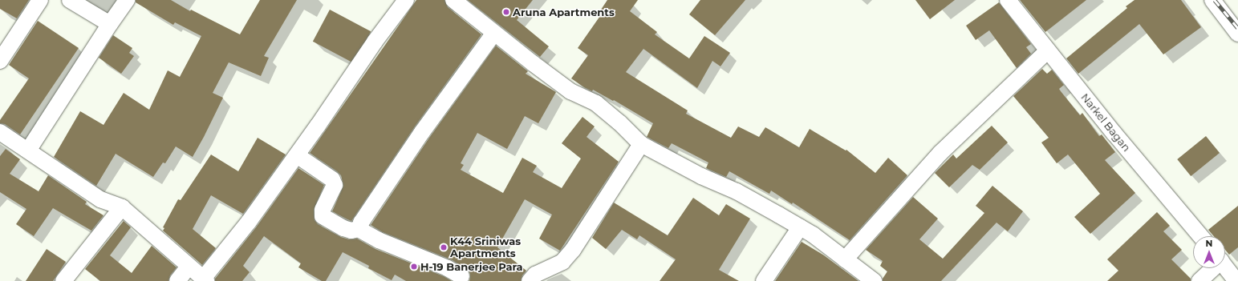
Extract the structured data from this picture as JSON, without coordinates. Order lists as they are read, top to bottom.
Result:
{
  "streets": {
    "street": ["Narkel Bagan"]
  },
  "places": ["Aruna Apartments", "K44 Sriniwas Apartments", "H-19 Banerjee Para"],
  "north": "top"
}
